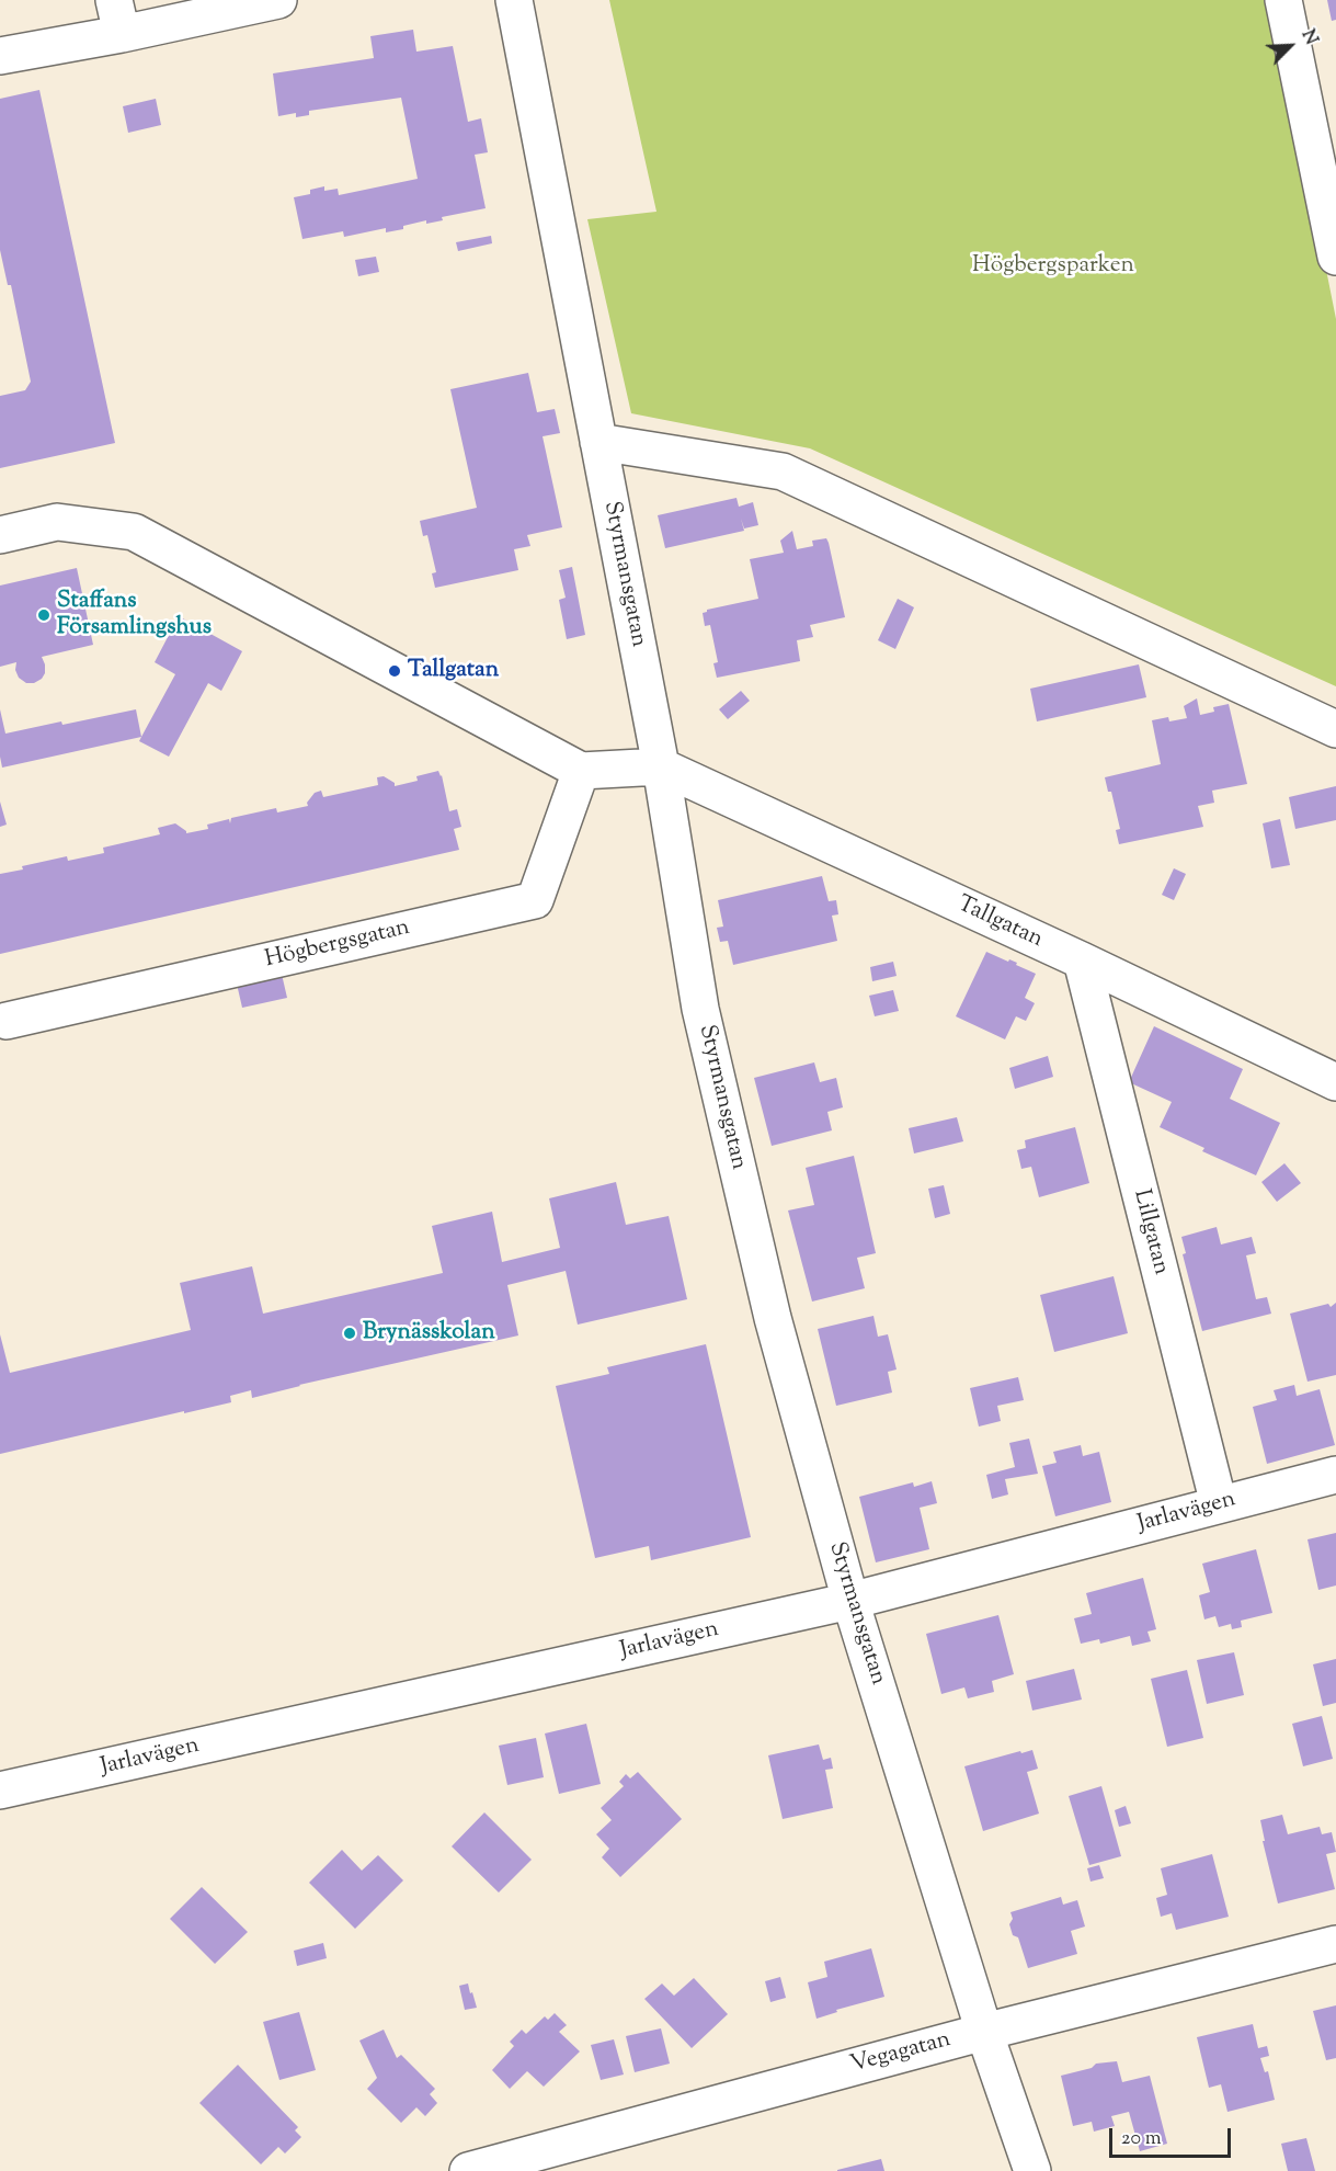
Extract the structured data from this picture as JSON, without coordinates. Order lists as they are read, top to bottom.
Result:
{
  "streets": {
    "street": [
      "Styrmansgatan",
      "Tallgatan",
      "Högbergsgatan",
      "Lillgatan",
      "Jarlavägen",
      "Vegagatan"
    ]
  },
  "crossings": [
    ["Styrmansgatan", "Tallgatan"],
    ["Styrmansgatan", "Jarlavägen"],
    ["Styrmansgatan", "Vegagatan"],
    ["Tallgatan", "Lillgatan"],
    ["Lillgatan", "Jarlavägen"]
  ],
  "parks": ["Högbergsparken"],
  "places": ["Staffans Församlingshus", "Tallgatan", "Brynässkolan"],
  "scale_bar": "20 m",
  "north": "top right"
}
